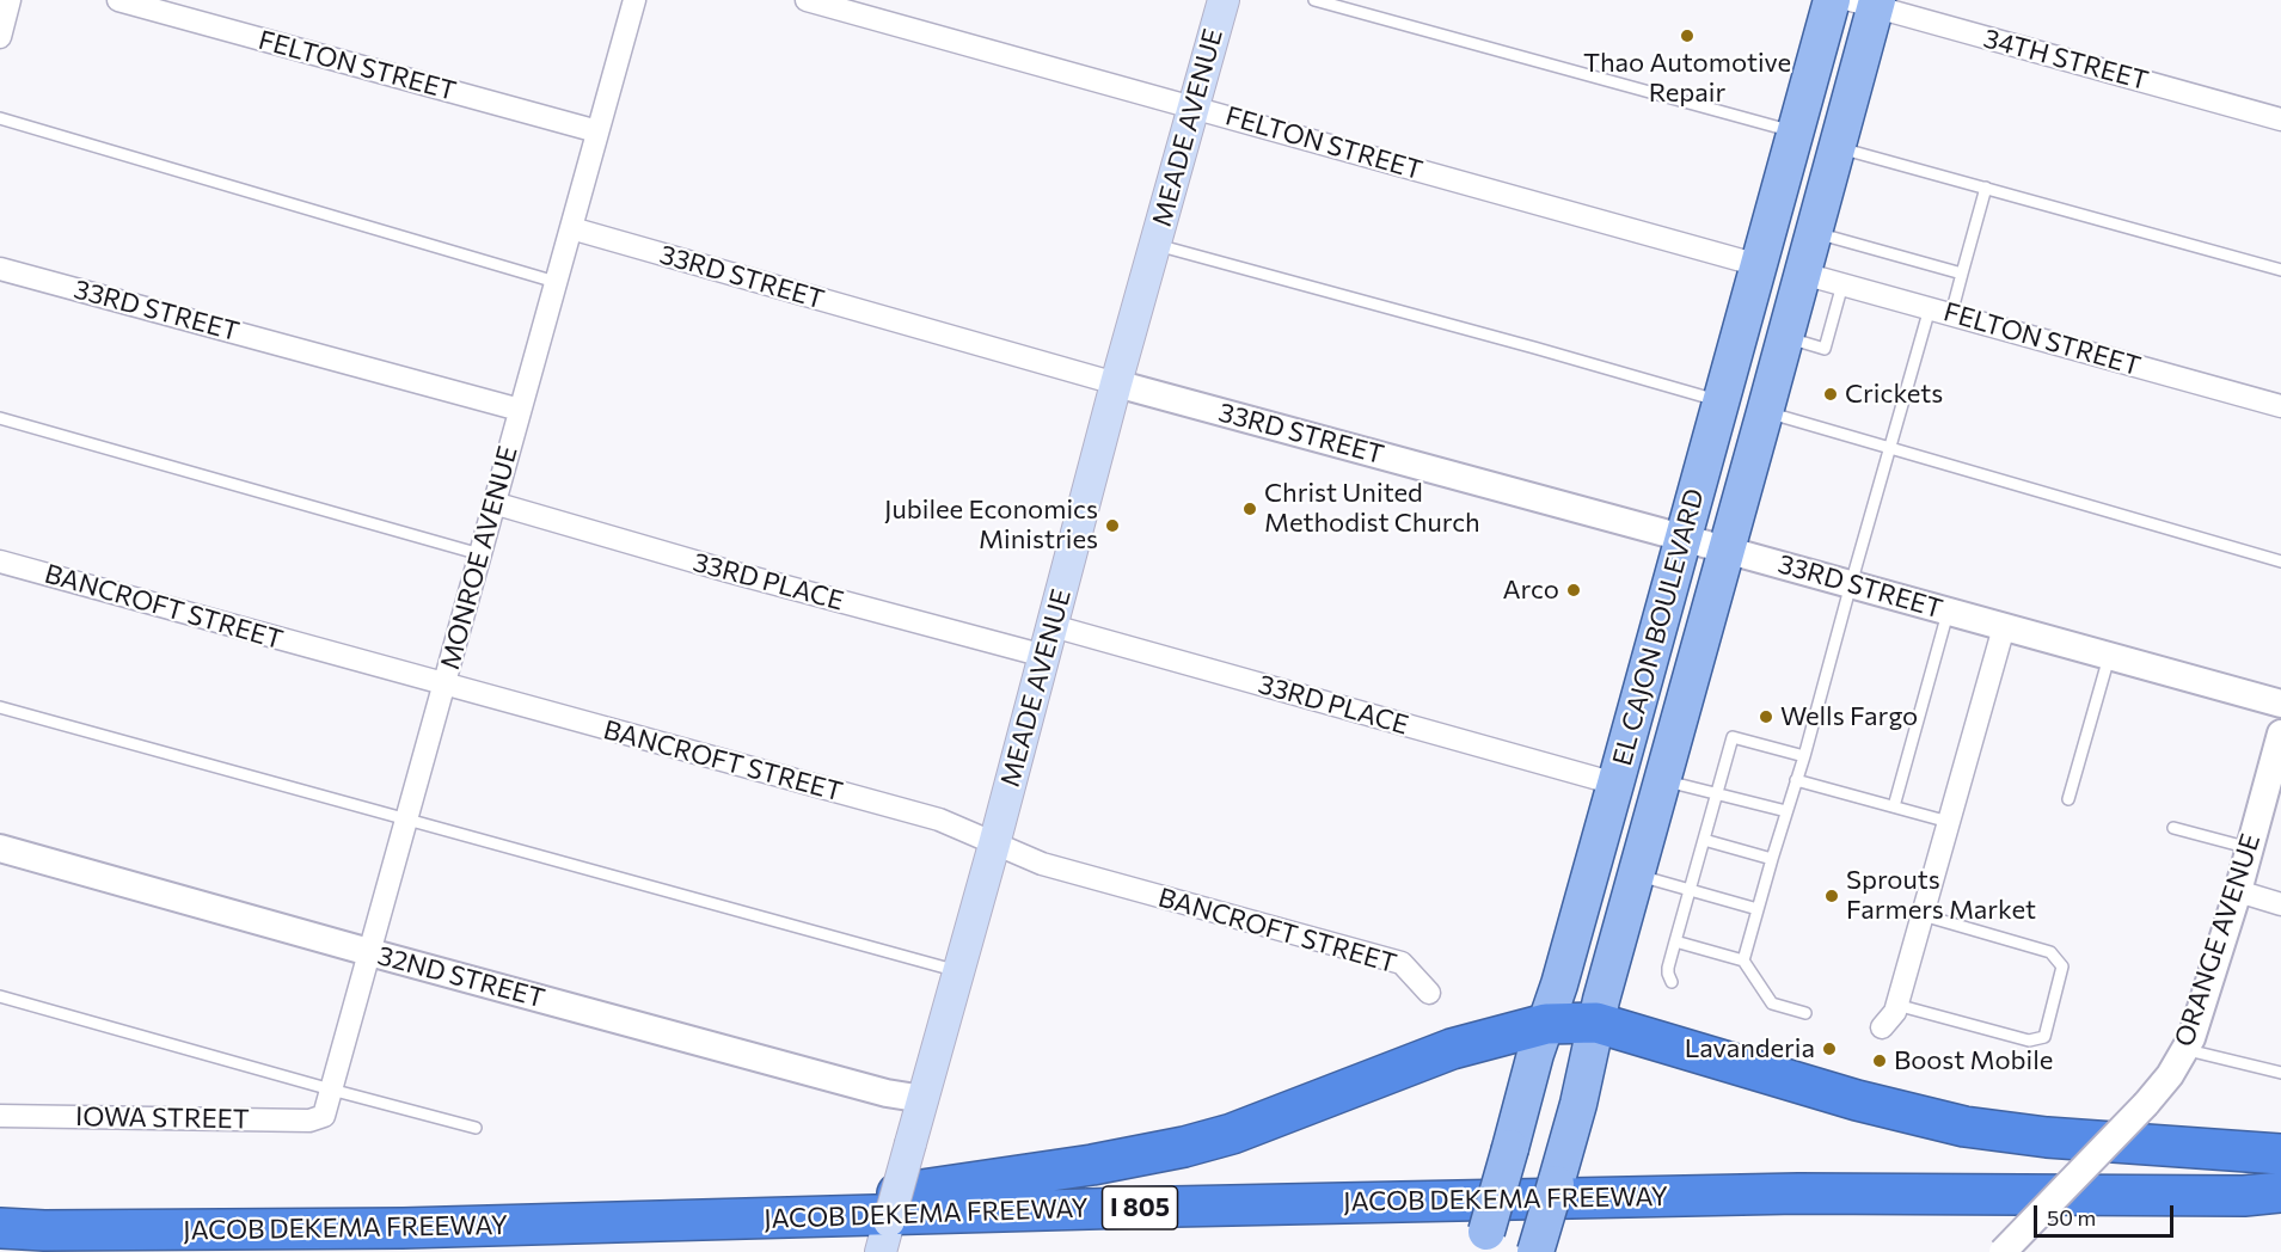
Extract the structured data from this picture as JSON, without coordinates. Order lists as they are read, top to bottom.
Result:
{
  "streets": {
    "highway": ["JACOB DEKEMA FREEWAY", "I 805"],
    "main road": ["MEADE AVENUE", "EL CAJON BOULEVARD"],
    "street": [
      "34TH STREET",
      "FELTON STREET",
      "33RD STREET",
      "MONROE AVENUE",
      "33RD PLACE",
      "BANCROFT STREET",
      "ORANGE AVENUE",
      "32ND STREET",
      "IOWA STREET"
    ]
  },
  "crossings": [
    ["34TH STREET", "EL CAJON BOULEVARD"],
    ["FELTON STREET", "MEADE AVENUE"],
    ["FELTON STREET", "MONROE AVENUE"],
    ["FELTON STREET", "EL CAJON BOULEVARD"],
    ["MEADE AVENUE", "33RD STREET"],
    ["MEADE AVENUE", "33RD PLACE"],
    ["MEADE AVENUE", "BANCROFT STREET"],
    ["MEADE AVENUE", "32ND STREET"],
    ["33RD STREET", "MONROE AVENUE"],
    ["33RD STREET", "EL CAJON BOULEVARD"],
    ["MONROE AVENUE", "33RD PLACE"],
    ["MONROE AVENUE", "BANCROFT STREET"],
    ["MONROE AVENUE", "32ND STREET"],
    ["MONROE AVENUE", "IOWA STREET"],
    ["33RD PLACE", "EL CAJON BOULEVARD"]
  ],
  "places": [
    "Thao Automotive Repair",
    "Crickets",
    "Christ United Methodist Church",
    "Jubilee Economics Ministries",
    "Arco",
    "Wells Fargo",
    "Sprouts Farmers Market",
    "Lavanderia",
    "Boost Mobile"
  ],
  "scale_bar": "50 m"
}
